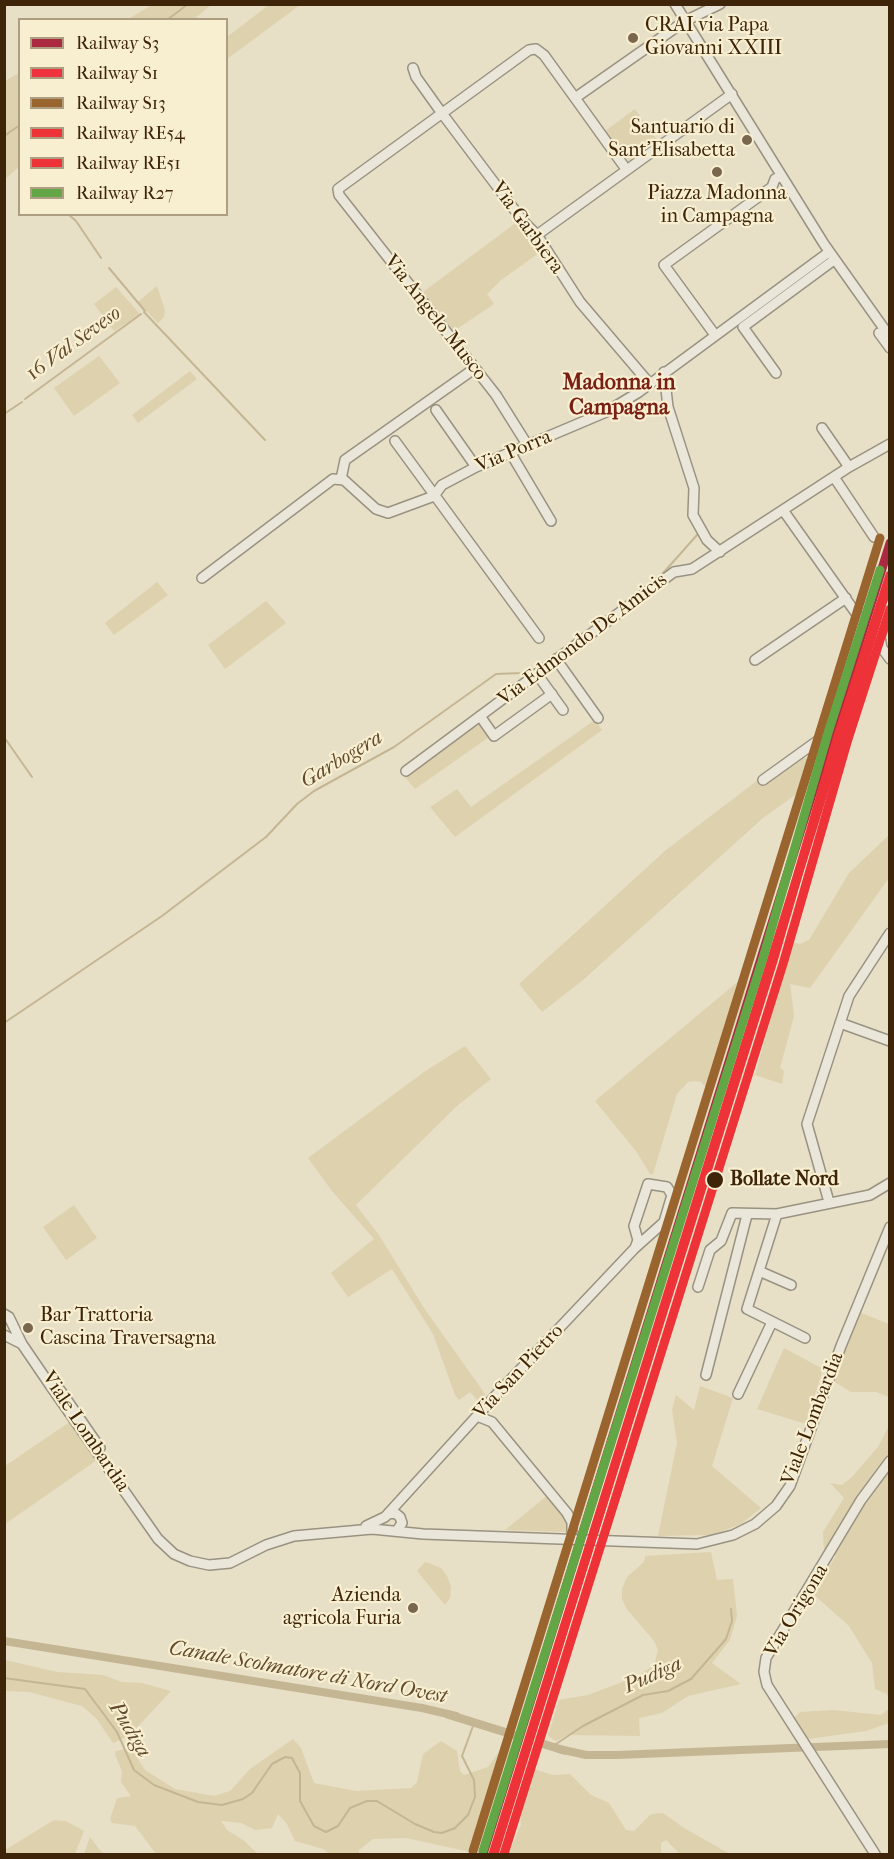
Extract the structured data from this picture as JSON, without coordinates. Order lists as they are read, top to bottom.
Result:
{
  "streets": {
    "street": [
      "Via Garbiera",
      "Via Angelo Musco",
      "Via Porra",
      "Via Edmondo De Amicis",
      "Via San Pietro",
      "Viale Lombardia",
      "Via Origona"
    ]
  },
  "crossings": [
    ["Via Garbiera", "Via Angelo Musco"],
    ["Via Garbiera", "Via Porra"],
    ["Via Angelo Musco", "Via Porra"],
    ["Via San Pietro", "Viale Lombardia"]
  ],
  "districts": ["Madonna in Campagna"],
  "water": [
    "16 Val Seveso",
    "Garbogera",
    "Canale Scolmatore di Nord Ovest",
    "Pudiga"
  ],
  "places": [
    "CRAI via Papa Giovanni XXIII",
    "Santuario di Sant'Elisabetta",
    "Piazza Madonna in Campagna",
    "Bollate Nord",
    "Bar Trattoria Cascina Traversagna",
    "Azienda agricola Furia"
  ],
  "lines": [
    "rail line S13",
    "rail line S3",
    "rail line R27",
    "rail line RE54",
    "rail line S1",
    "rail line RE51"
  ],
  "legend": [
    "Railway S3",
    "Railway S1",
    "Railway S13",
    "Railway RE54",
    "Railway RE51",
    "Railway R27"
  ]
}
